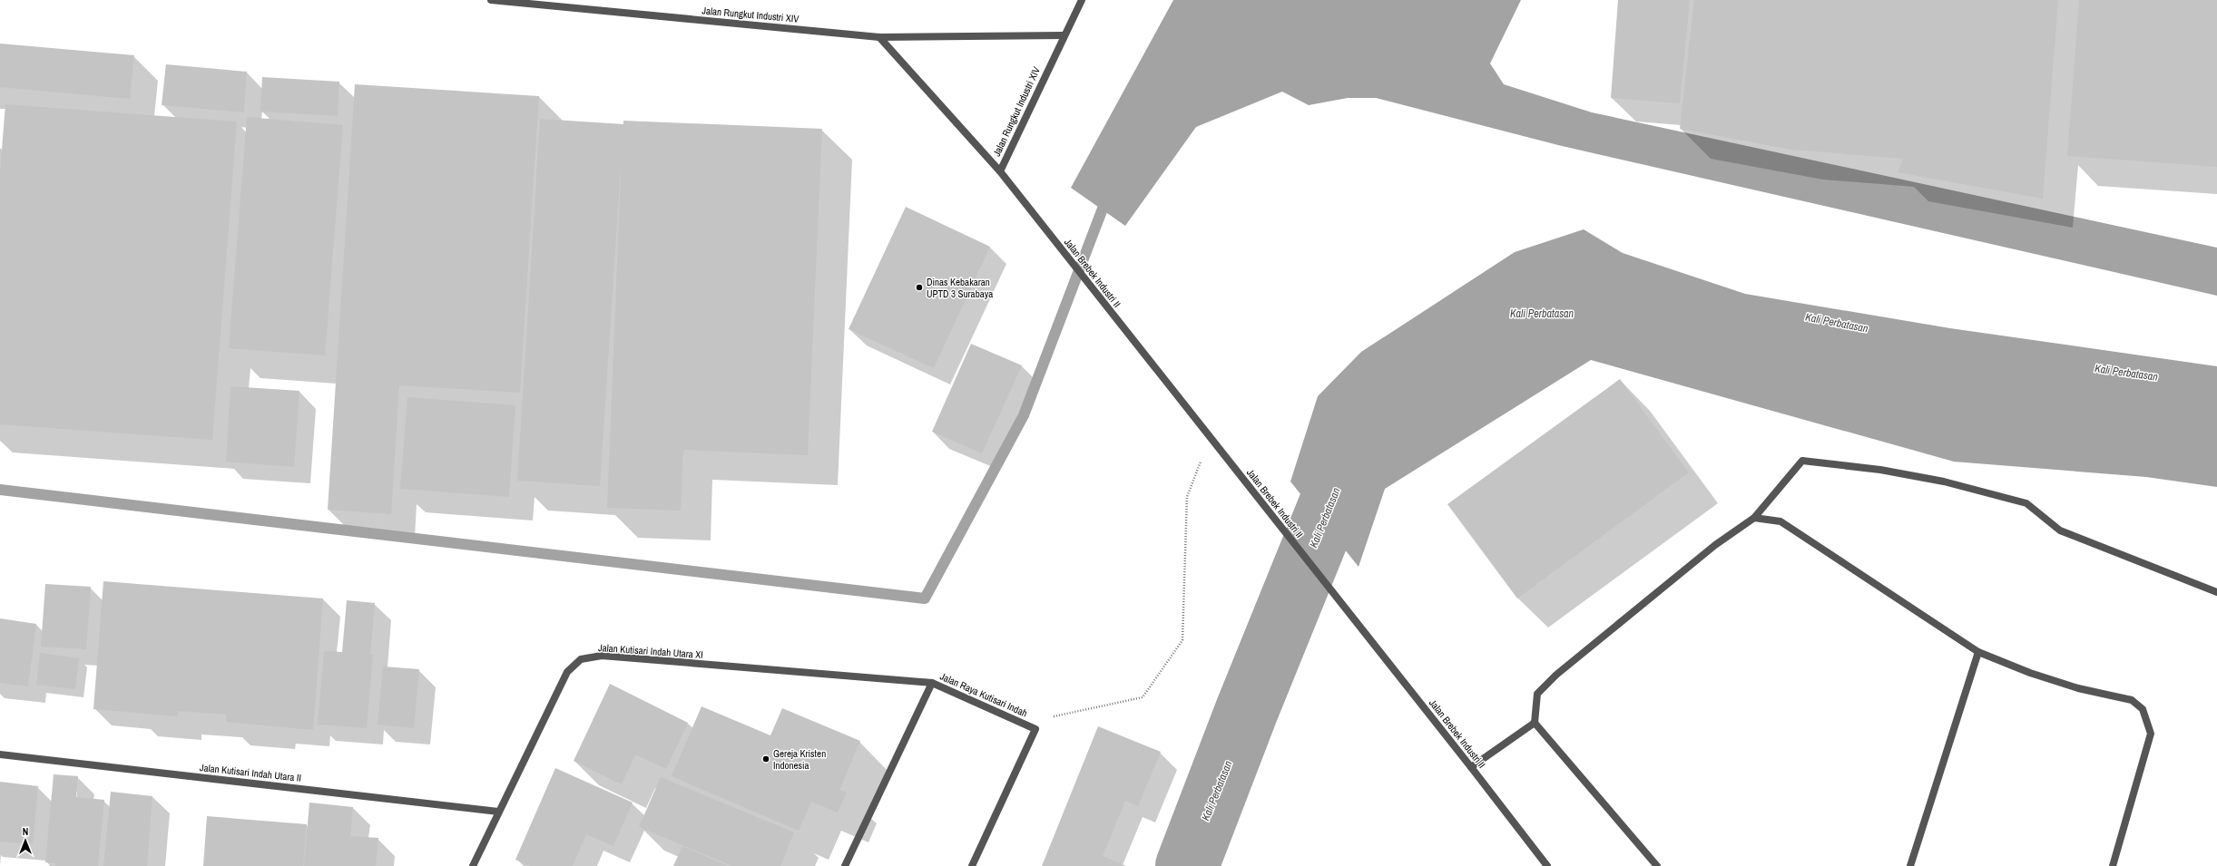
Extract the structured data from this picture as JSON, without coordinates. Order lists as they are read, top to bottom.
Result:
{
  "streets": {
    "street": [
      "Jalan Rungkut Industri XIV",
      "Jalan Brebek Industri II",
      "Jalan Kutisari Indah Utara XI",
      "Jalan Raya Kutisari Indah",
      "Jalan Kutisari Indah Utara II"
    ]
  },
  "crossings": [
    ["Jalan Rungkut Industri XIV", "Jalan Brebek Industri II"],
    ["Jalan Kutisari Indah Utara XI", "Jalan Raya Kutisari Indah"],
    ["Jalan Kutisari Indah Utara XI", "Jalan Kutisari Indah Utara II"]
  ],
  "water": ["Kali Perbatasan"],
  "places": ["Dinas Kebakaran UPTD 3 Surabaya", "Gereja Kristen Indonesia"],
  "north": "top"
}
